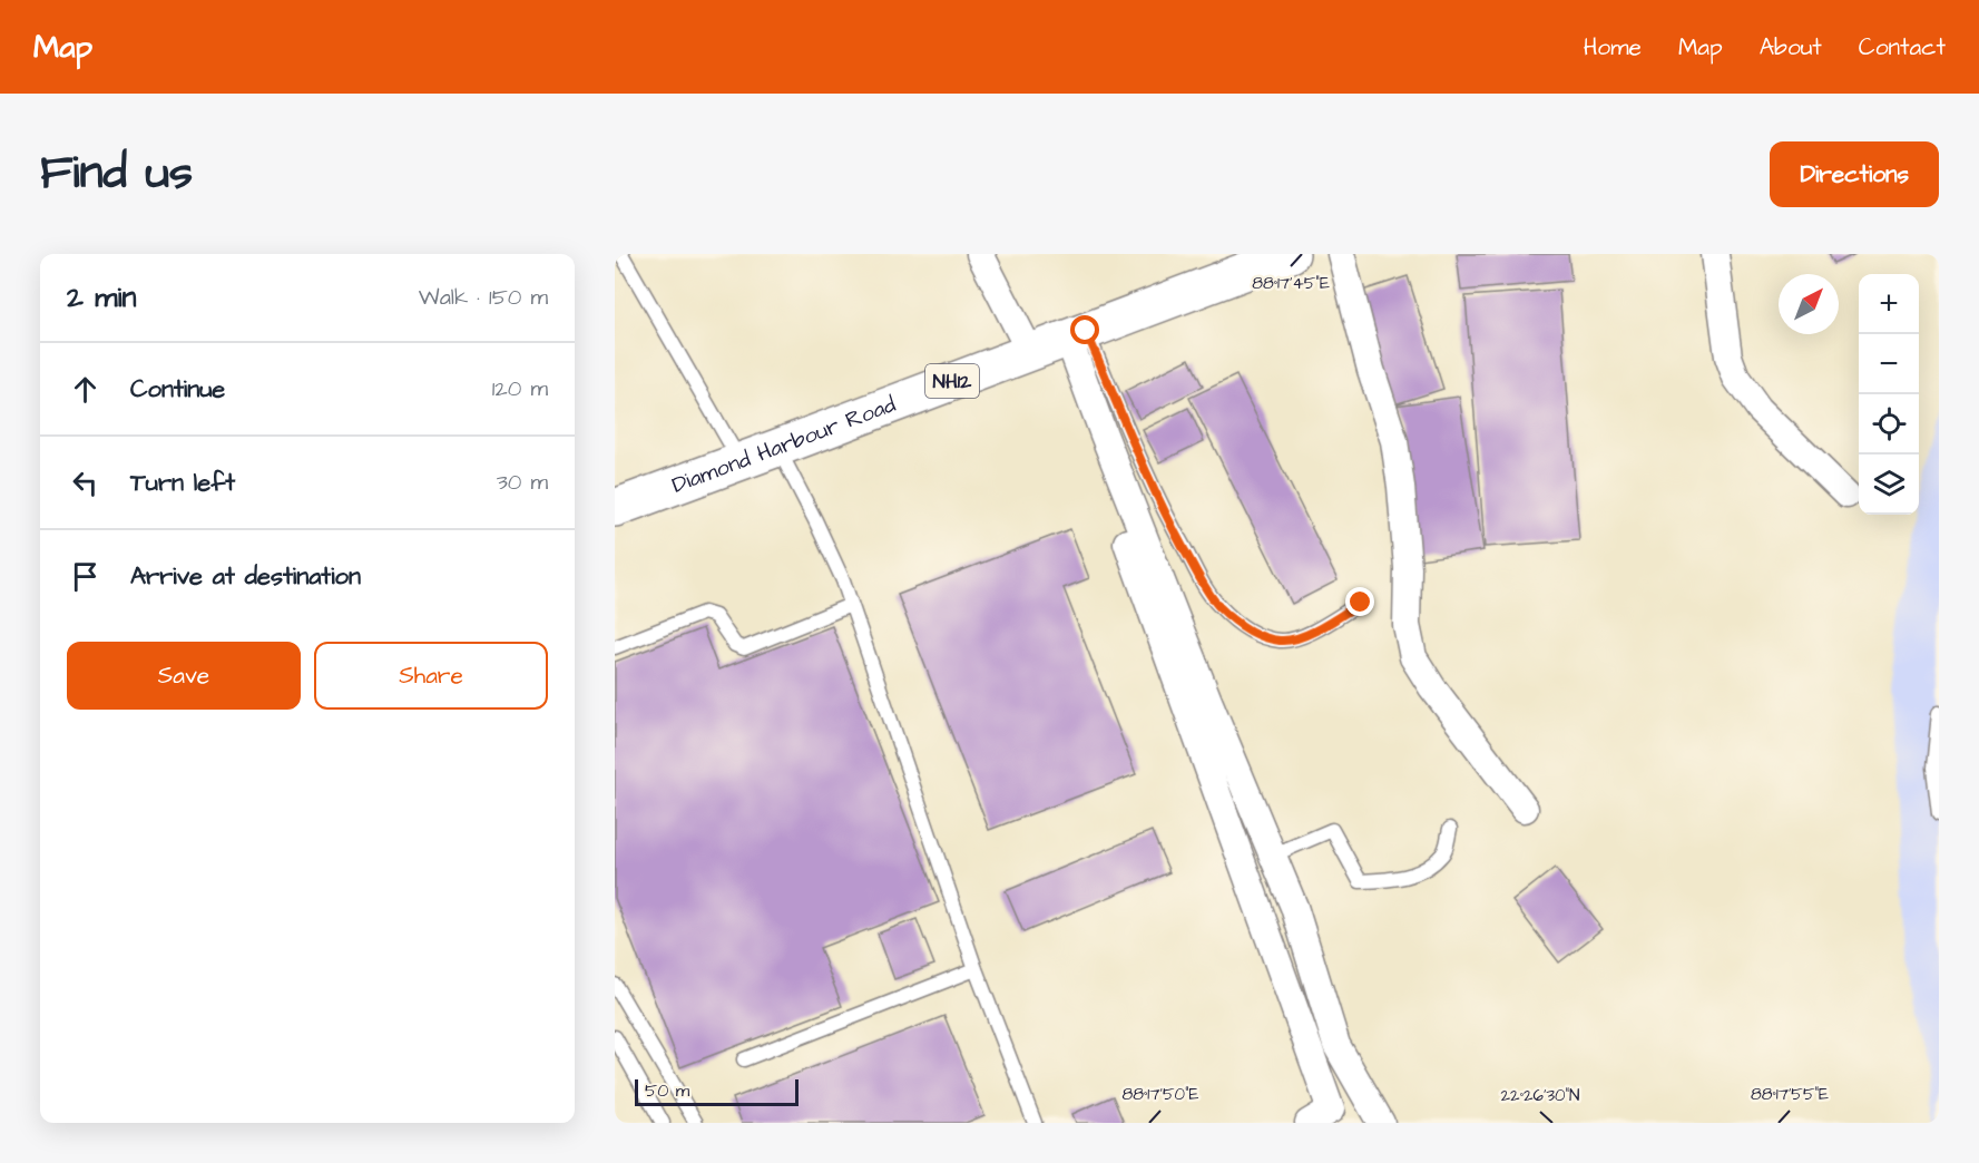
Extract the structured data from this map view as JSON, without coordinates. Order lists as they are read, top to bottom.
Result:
{
  "streets": {
    "highway": ["NH12", "Diamond Harbour Road"]
  },
  "scale_bar": "50 m",
  "north": "top right",
  "page": {
    "header": "Map",
    "nav": [
      "Home",
      "Map",
      "About",
      "Contact"
    ],
    "title": "Find us",
    "buttons": [
      "Directions",
      ["Save", "Share"]
    ],
    "heading": ["2 min", "Walk · 150 m"],
    "map_buttons": ["+", "−"],
    "list": [
      ["Continue", "120 m"],
      ["Turn left", "30 m"],
      "Arrive at destination"
    ],
    "scale": "50 m"
  },
  "coordinates": [
    "88°17'45\"E",
    "88°17'50\"E",
    "88°17'55\"E",
    "22°26'30\"N"
  ]
}
